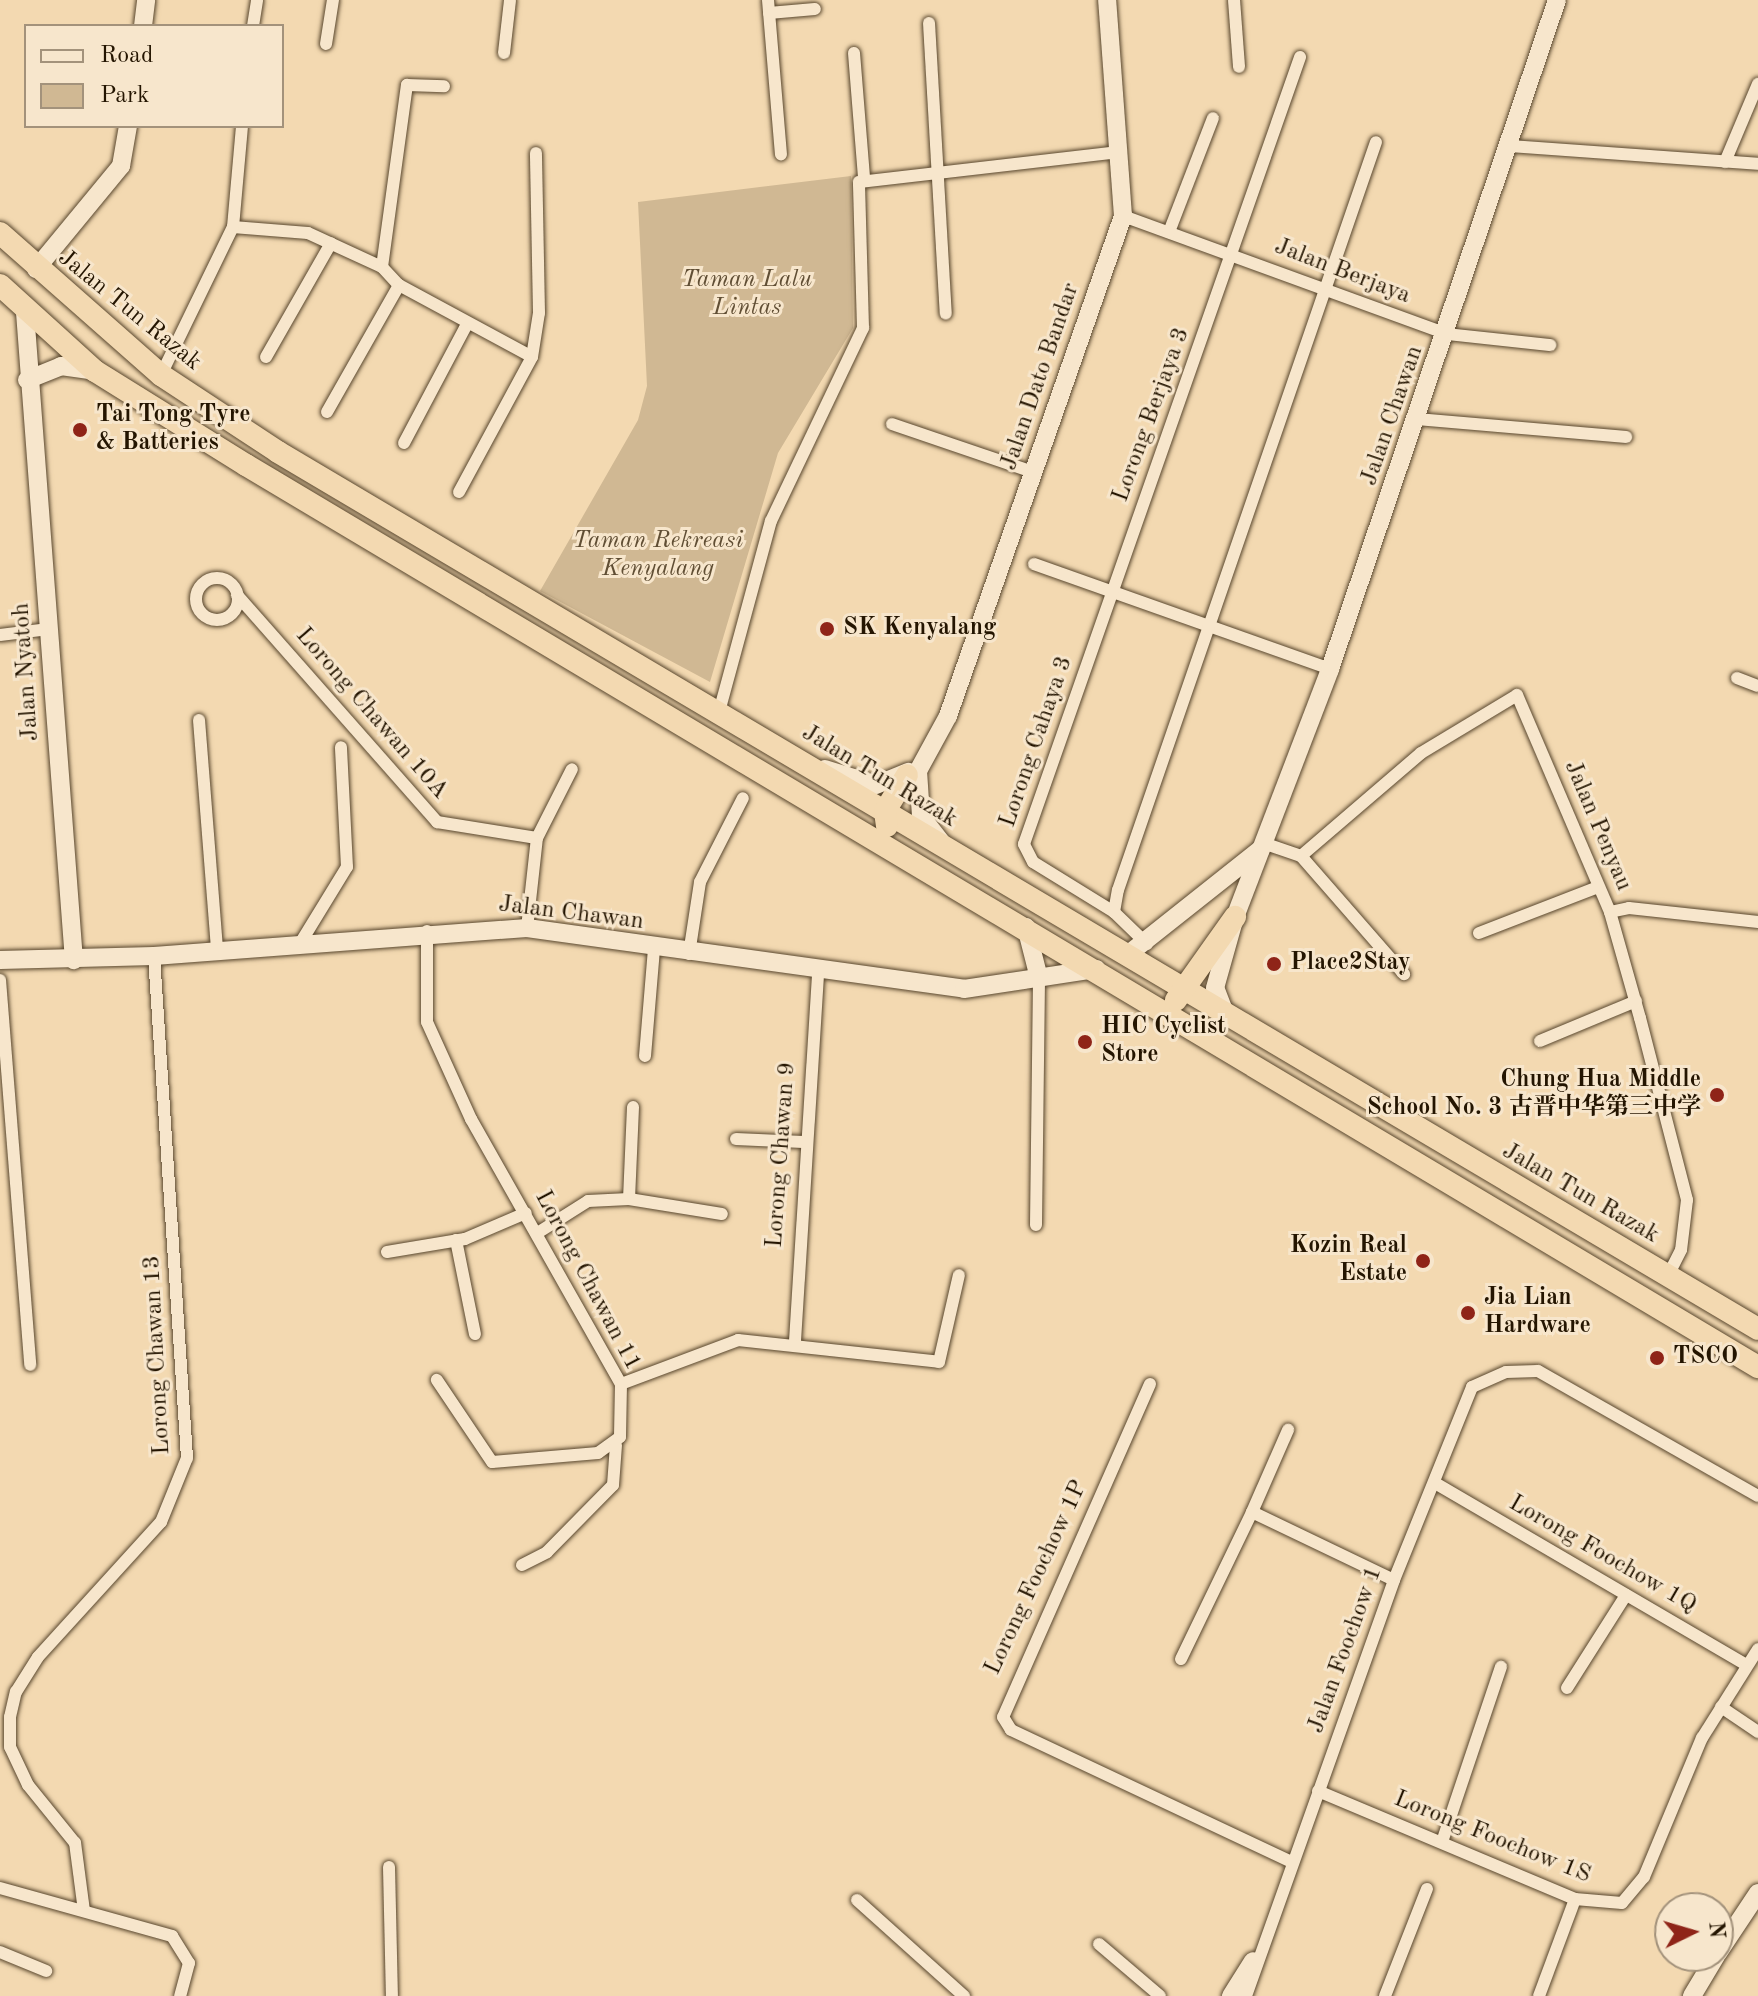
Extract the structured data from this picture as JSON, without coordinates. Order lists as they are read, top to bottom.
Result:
{
  "streets": {
    "highway": ["Jalan Tun Razak"],
    "street": [
      "Jalan Berjaya",
      "Jalan Dato Bandar",
      "Lorong Berjaya 3",
      "Jalan Chawan",
      "Jalan Nyatoh",
      "Lorong Chawan 10A",
      "Lorong Cahaya 3",
      "Jalan Penyau",
      "Lorong Chawan 9",
      "Lorong Chawan 11",
      "Lorong Chawan 13",
      "Lorong Foochow 1Q",
      "Lorong Foochow 1P",
      "Jalan Foochow 1",
      "Lorong Foochow 1S"
    ]
  },
  "crossings": [
    ["Jalan Berjaya", "Jalan Dato Bandar"],
    ["Jalan Berjaya", "Lorong Berjaya 3"],
    ["Jalan Berjaya", "Jalan Chawan"],
    ["Jalan Tun Razak", "Jalan Penyau"],
    ["Lorong Berjaya 3", "Lorong Cahaya 3"],
    ["Jalan Chawan", "Jalan Nyatoh"],
    ["Jalan Chawan", "Lorong Chawan 9"],
    ["Jalan Chawan", "Lorong Chawan 11"],
    ["Jalan Chawan", "Lorong Chawan 13"],
    ["Lorong Foochow 1Q", "Jalan Foochow 1"],
    ["Lorong Foochow 1Q", "Lorong Foochow 1S"],
    ["Lorong Foochow 1P", "Jalan Foochow 1"],
    ["Jalan Foochow 1", "Lorong Foochow 1S"]
  ],
  "parks": ["Taman Lalu Lintas", "Taman Rekreasi Kenyalang"],
  "places": [
    "Tai Tong Tyre & Batteries",
    "SK Kenyalang",
    "Place2Stay",
    "HIC Cyclist Store",
    "Chung Hua Middle School No. 3 古晋中华第三中学",
    "Kozin Real Estate",
    "Jia Lian Hardware",
    "TSCO"
  ],
  "legend": ["Road", "Park"],
  "north": "right"
}
